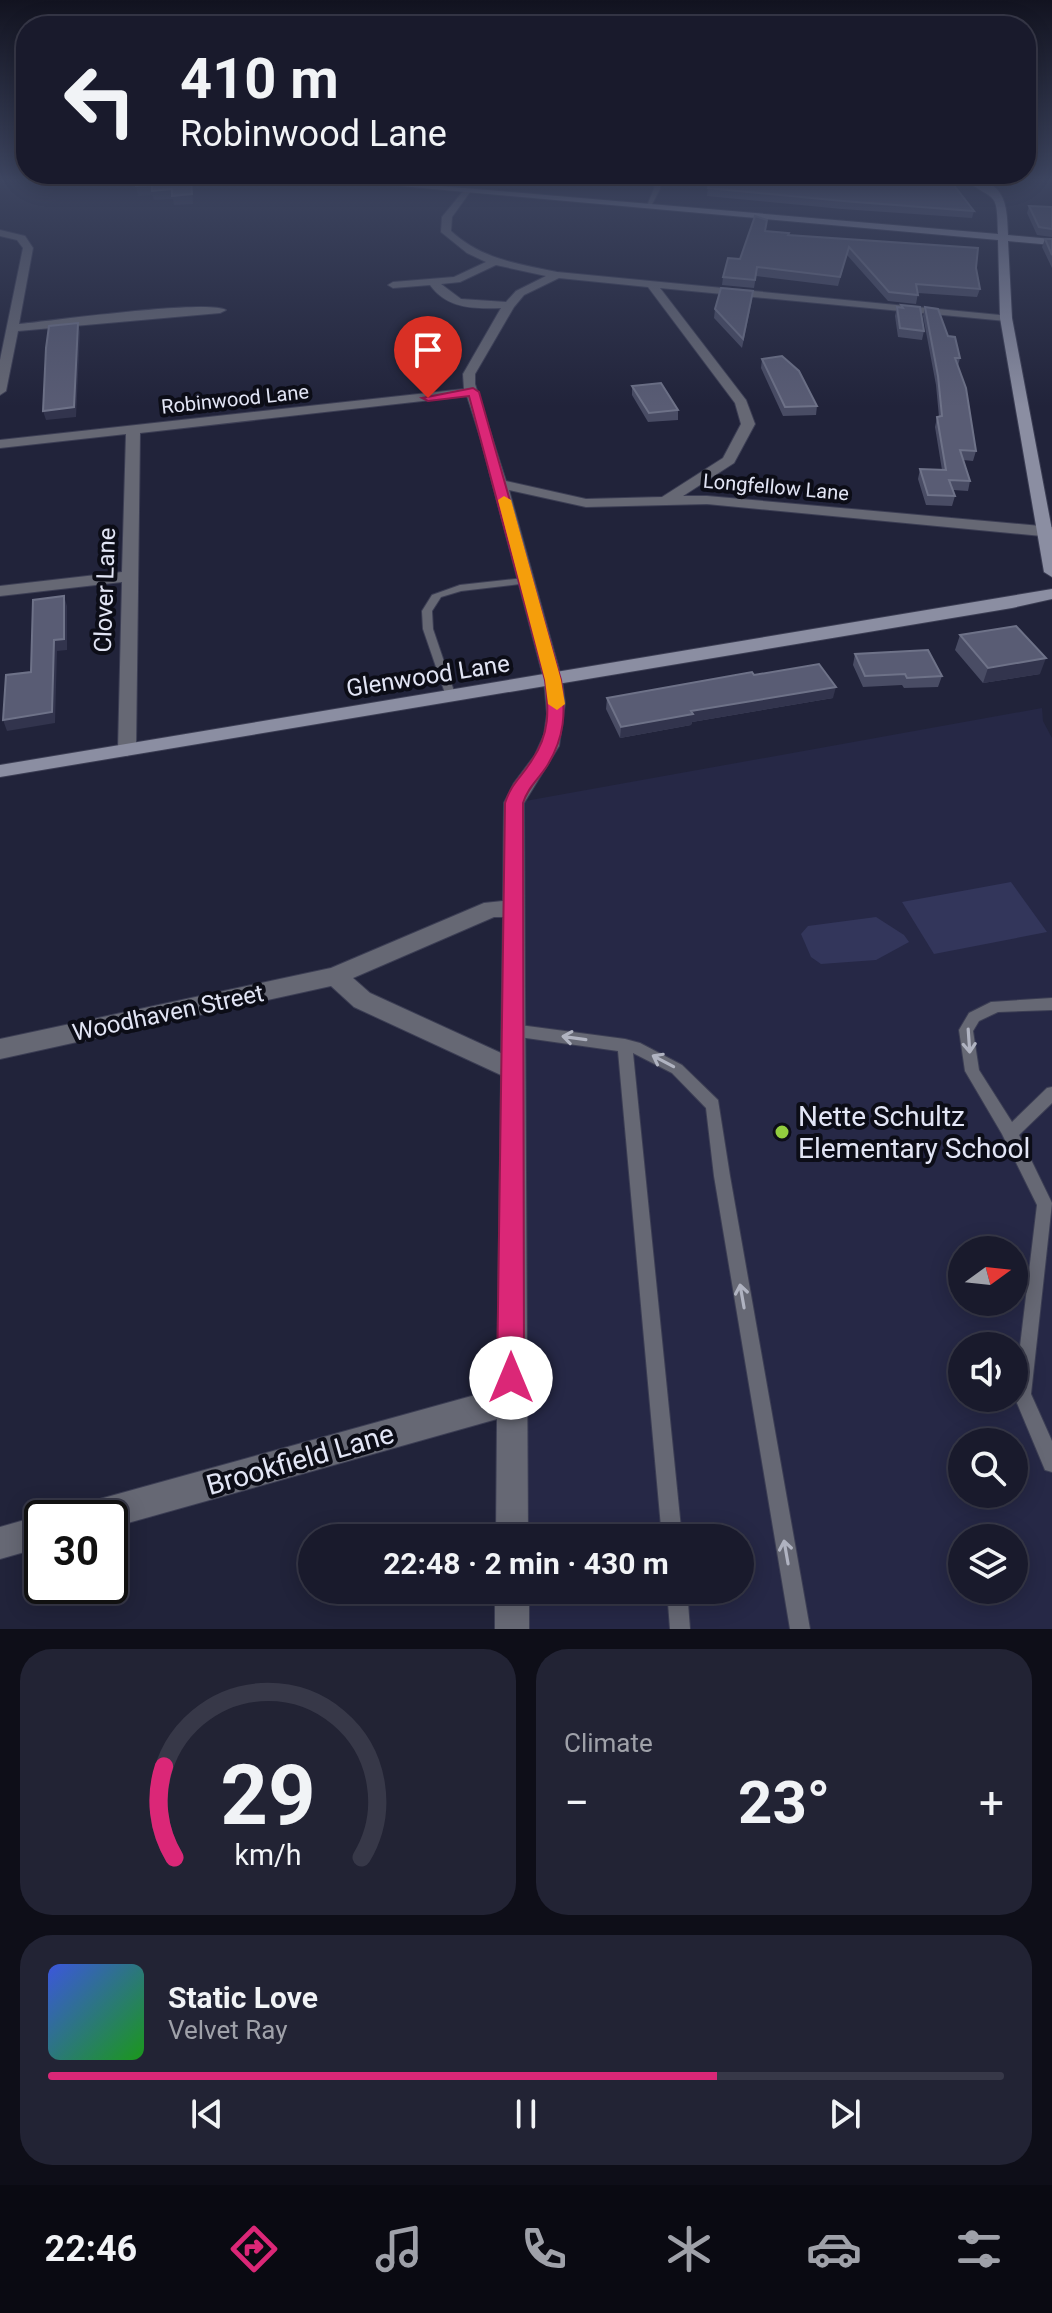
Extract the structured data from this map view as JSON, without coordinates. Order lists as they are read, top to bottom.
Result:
{
  "streets": {
    "street": [
      "Robinwood Lane",
      "Longfellow Lane",
      "Clover Lane",
      "Glenwood Lane",
      "Woodhaven Street",
      "Brookfield Lane"
    ]
  },
  "crossings": [
    ["Robinwood Lane", "Longfellow Lane"],
    ["Robinwood Lane", "Clover Lane"],
    ["Clover Lane", "Glenwood Lane"]
  ],
  "places": ["Nette Schultz Elementary School"],
  "north": "right",
  "page": {
    "turn": ["410 m", "Robinwood Lane"],
    "limit": "30",
    "trip": "22:48 · 2 min · 430 m",
    "tile": "Climate",
    "heat": ["−", "23°", "+"],
    "song": ["Static Love", "Velvet Ray"],
    "tabs": "22:46",
    "gauge": ["29", "km/h"]
  }
}
